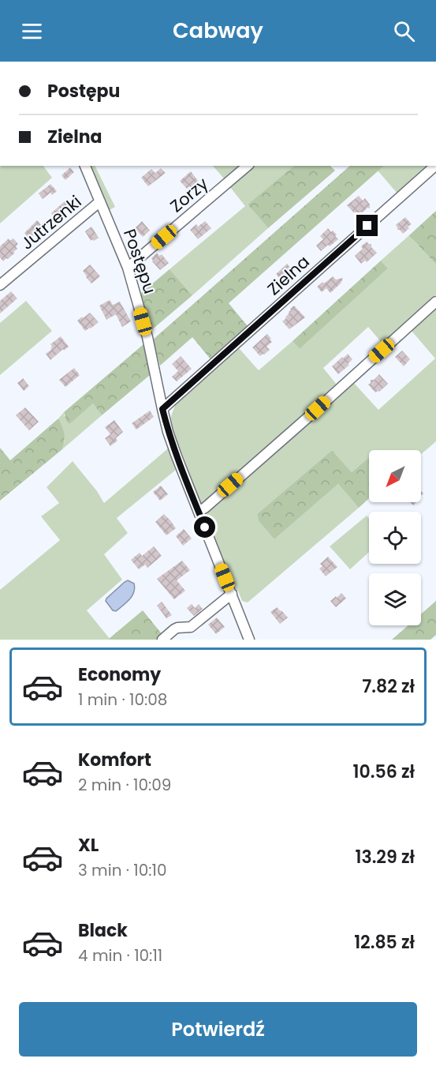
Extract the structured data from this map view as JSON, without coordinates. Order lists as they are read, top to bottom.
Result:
{
  "streets": {
    "street": [
      "Zorzy",
      "Jutrzenki",
      "Postępu",
      "Zielna"
    ]
  },
  "crossings": [
    ["Zorzy", "Postępu"],
    ["Jutrzenki", "Postępu"],
    ["Postępu", "Zielna"]
  ],
  "north": "bottom left",
  "page": {
    "header": "Cabway",
    "banner": ["Postępu", "Zielna"],
    "list": [
      {
        "name": "Economy",
        "note": "1 min · 10:08",
        "value": "7.82 zł"
      },
      {
        "name": "Komfort",
        "note": "2 min · 10:09",
        "value": "10.56 zł"
      },
      {
        "name": "XL",
        "note": "3 min · 10:10",
        "value": "13.29 zł"
      },
      {
        "name": "Black",
        "note": "4 min · 10:11",
        "value": "12.85 zł"
      }
    ],
    "buttons": "Potwierdź"
  }
}
